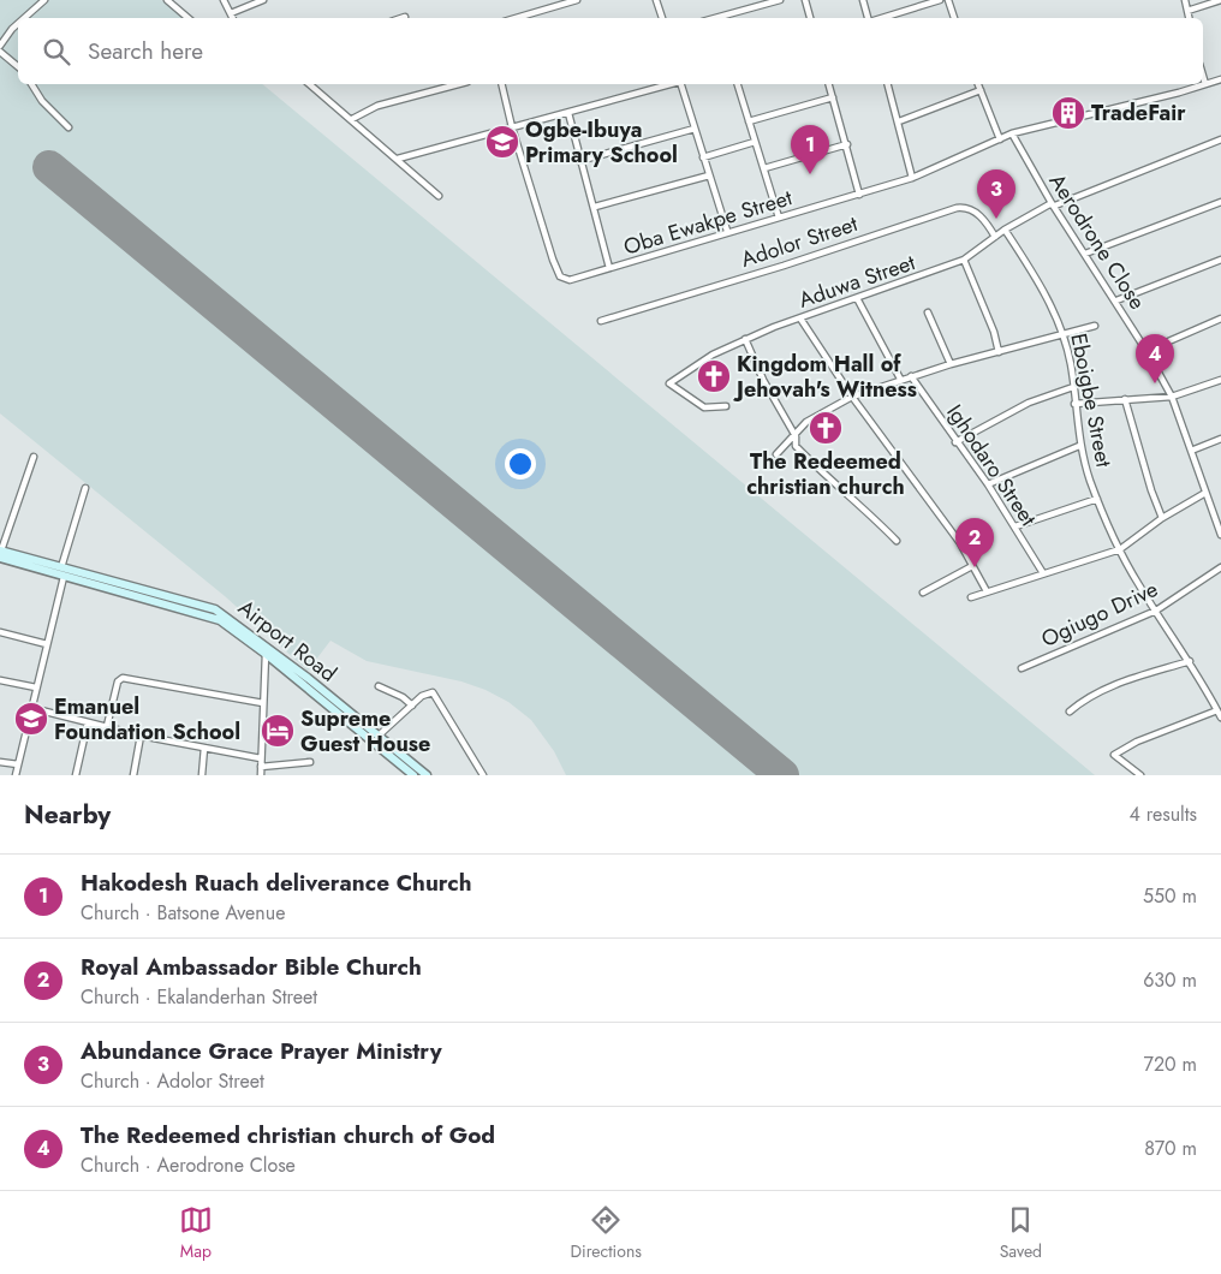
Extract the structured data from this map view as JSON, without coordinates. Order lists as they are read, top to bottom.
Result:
{
  "streets": {
    "main road": ["Airport Road"],
    "street": [
      "Oba Ewakpe Street",
      "Adolor Street",
      "Aerodrone Close",
      "Aduwa Street",
      "Eboigbe Street",
      "Ighodaro Street",
      "Ogiugo Drive"
    ]
  },
  "crossings": [
    ["Oba Ewakpe Street", "Aerodrone Close"],
    ["Adolor Street", "Aduwa Street"],
    ["Aerodrone Close", "Aduwa Street"],
    ["Aduwa Street", "Eboigbe Street"],
    ["Eboigbe Street", "Ogiugo Drive"]
  ],
  "places": {
    "building": ["TradeFair"],
    "school or university": ["Ogbe-Ibuya Primary School", "Emanuel Foundation School"],
    "church": ["Kingdom Hall of Jehovah's Witness", "The Redeemed christian church"],
    "hotel": ["Supreme Guest House"]
  },
  "page": {
    "search": "Search here",
    "pins": [
      "1",
      "3",
      "4",
      "2"
    ],
    "heading": ["Nearby", "4 results"],
    "list": [
      {
        "mark": "1",
        "name": "Hakodesh Ruach deliverance Church",
        "note": "Church · Batsone Avenue",
        "value": "550 m"
      },
      {
        "mark": "2",
        "name": "Royal Ambassador Bible Church",
        "note": "Church · Ekalanderhan Street",
        "value": "630 m"
      },
      {
        "mark": "3",
        "name": "Abundance Grace Prayer Ministry",
        "note": "Church · Adolor Street",
        "value": "720 m"
      },
      {
        "mark": "4",
        "name": "The Redeemed christian church of God",
        "note": "Church · Aerodrone Close",
        "value": "870 m"
      }
    ],
    "nav": ["Map", "Directions", "Saved"]
  }
}
